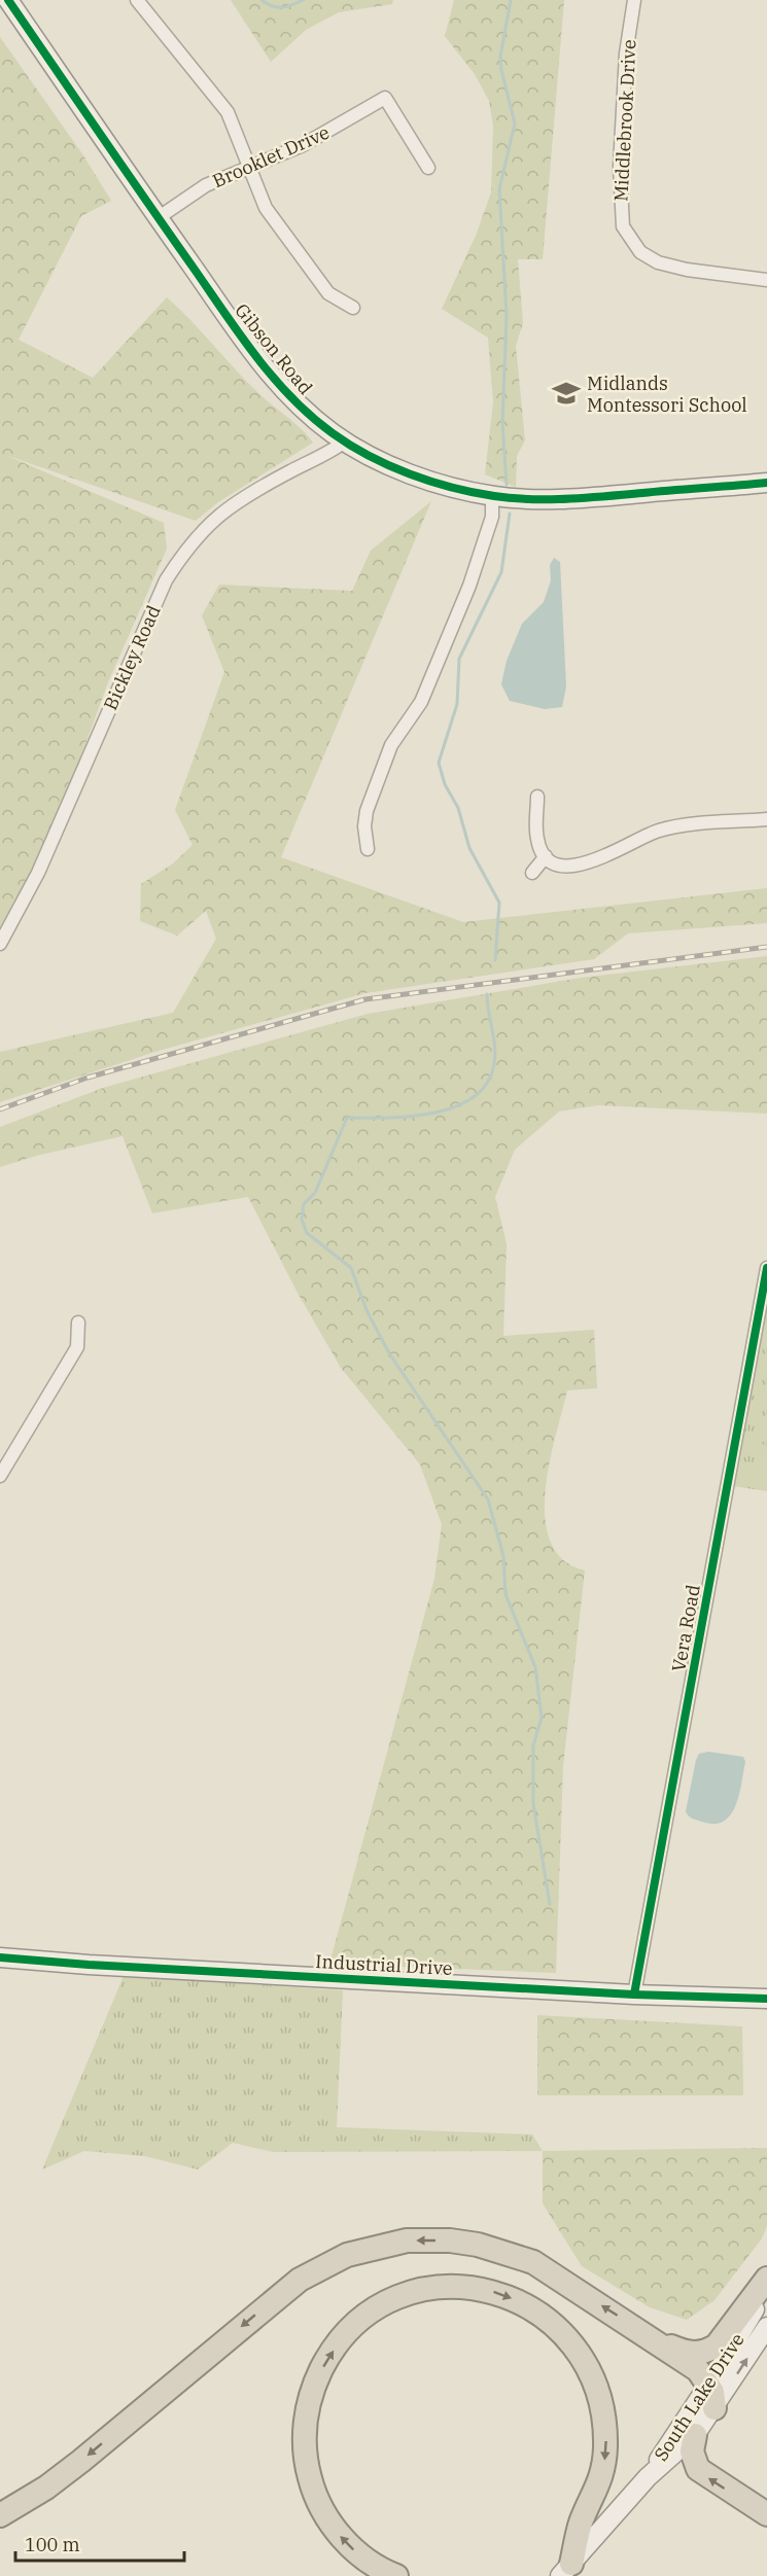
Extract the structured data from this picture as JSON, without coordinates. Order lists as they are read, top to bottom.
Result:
{
  "streets": {
    "street": [
      "Middlebrook Drive",
      "Brooklet Drive",
      "Gibson Road",
      "Bickley Road",
      "Vera Road",
      "Industrial Drive",
      "South Lake Drive"
    ]
  },
  "crossings": [
    ["Brooklet Drive", "Gibson Road"],
    ["Gibson Road", "Bickley Road"],
    ["Vera Road", "Industrial Drive"]
  ],
  "places": {
    "school or university": ["Midlands Montessori School"]
  },
  "scale_bar": "100 m"
}
